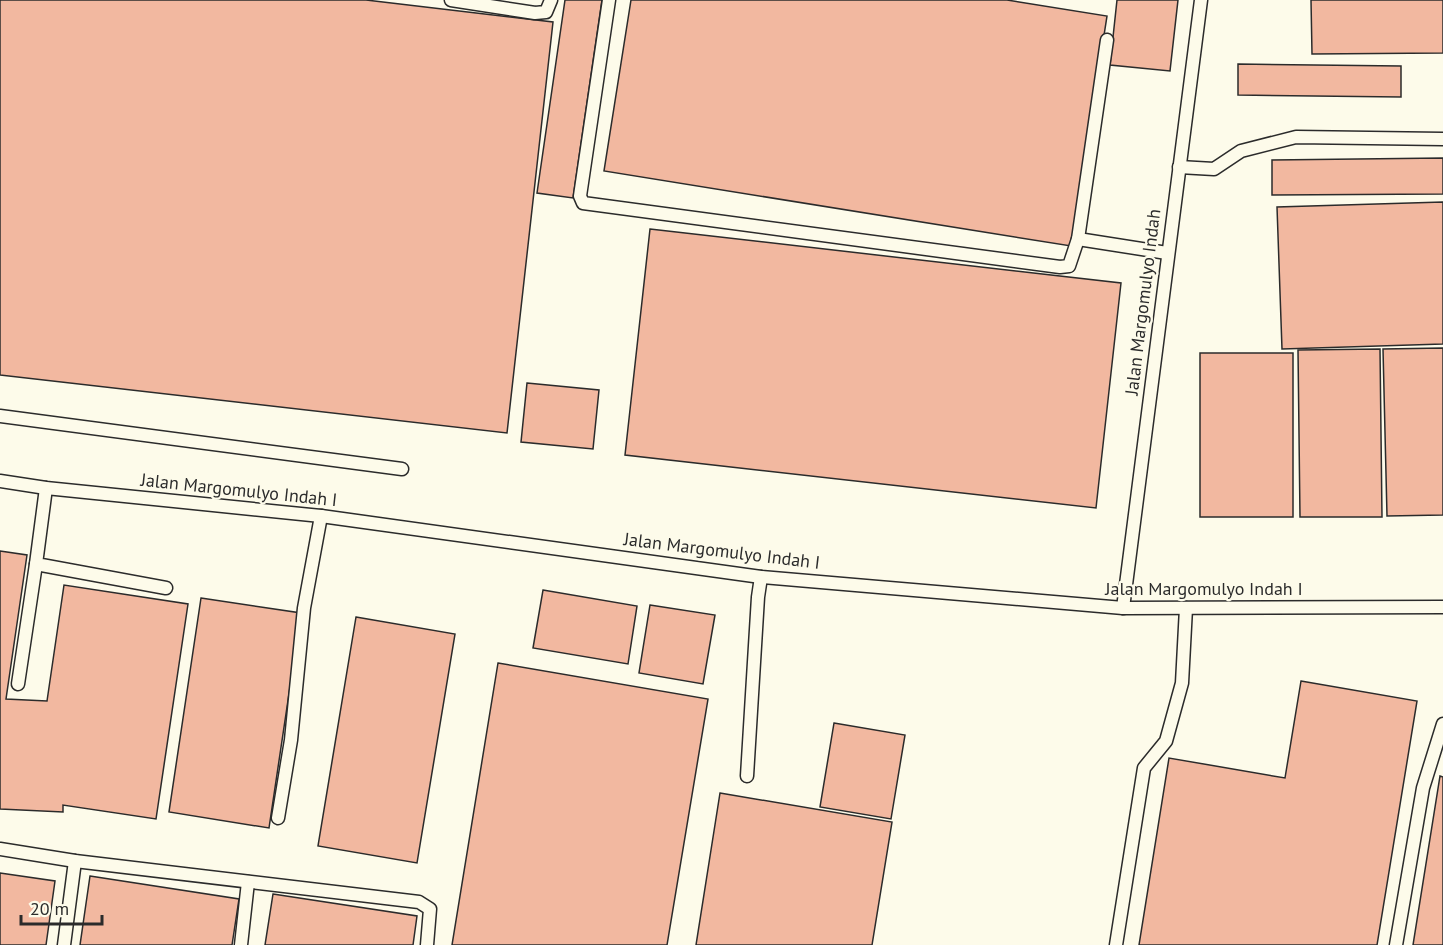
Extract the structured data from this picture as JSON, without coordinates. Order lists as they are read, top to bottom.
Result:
{
  "streets": {
    "lane": ["Jalan Margomulyo Indah", "Jalan Margomulyo Indah I"]
  },
  "crossings": [
    ["Jalan Margomulyo Indah", "Jalan Margomulyo Indah I"]
  ],
  "scale_bar": "20 m"
}
